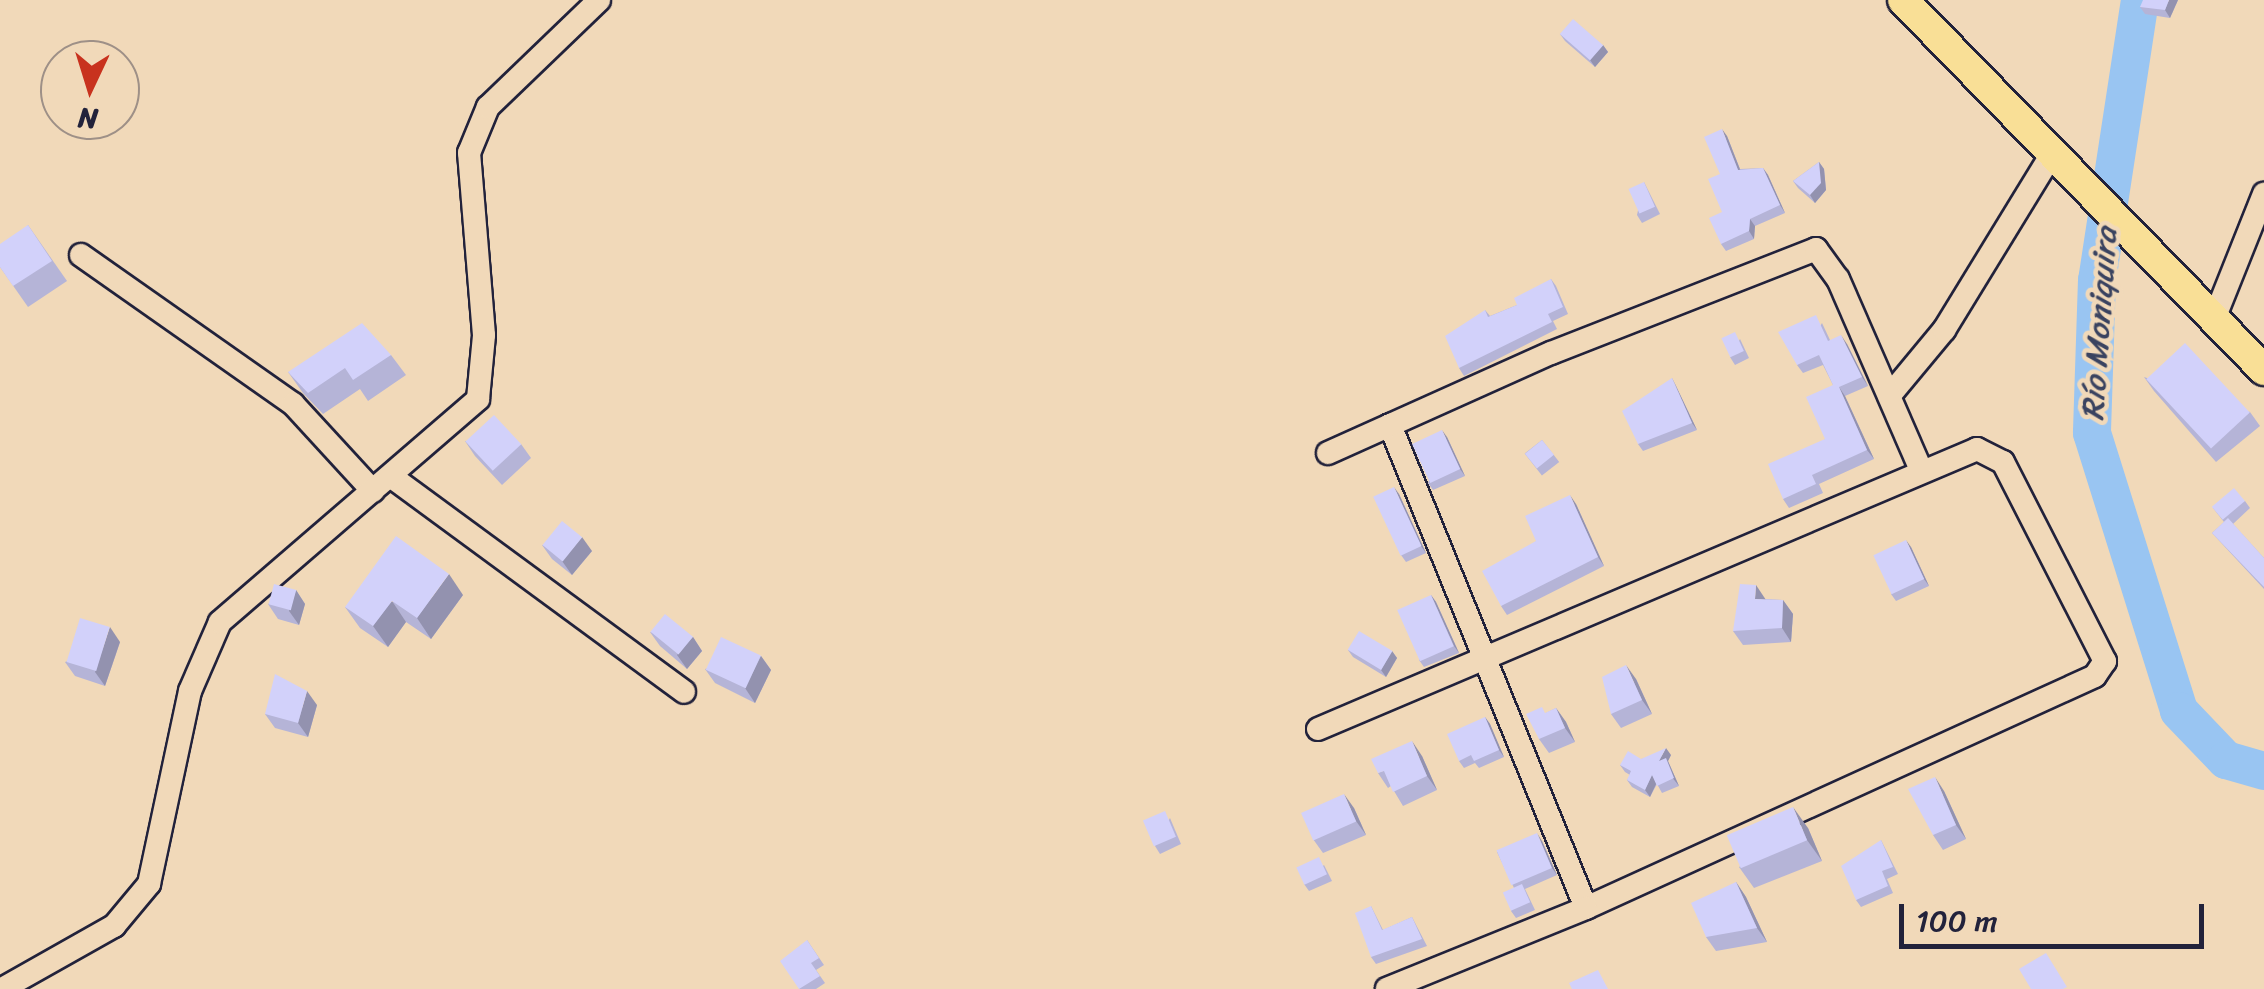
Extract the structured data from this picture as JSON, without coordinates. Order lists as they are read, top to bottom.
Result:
{
  "water": ["Río Moniquira"],
  "scale_bar": "100 m",
  "north": "bottom"
}
